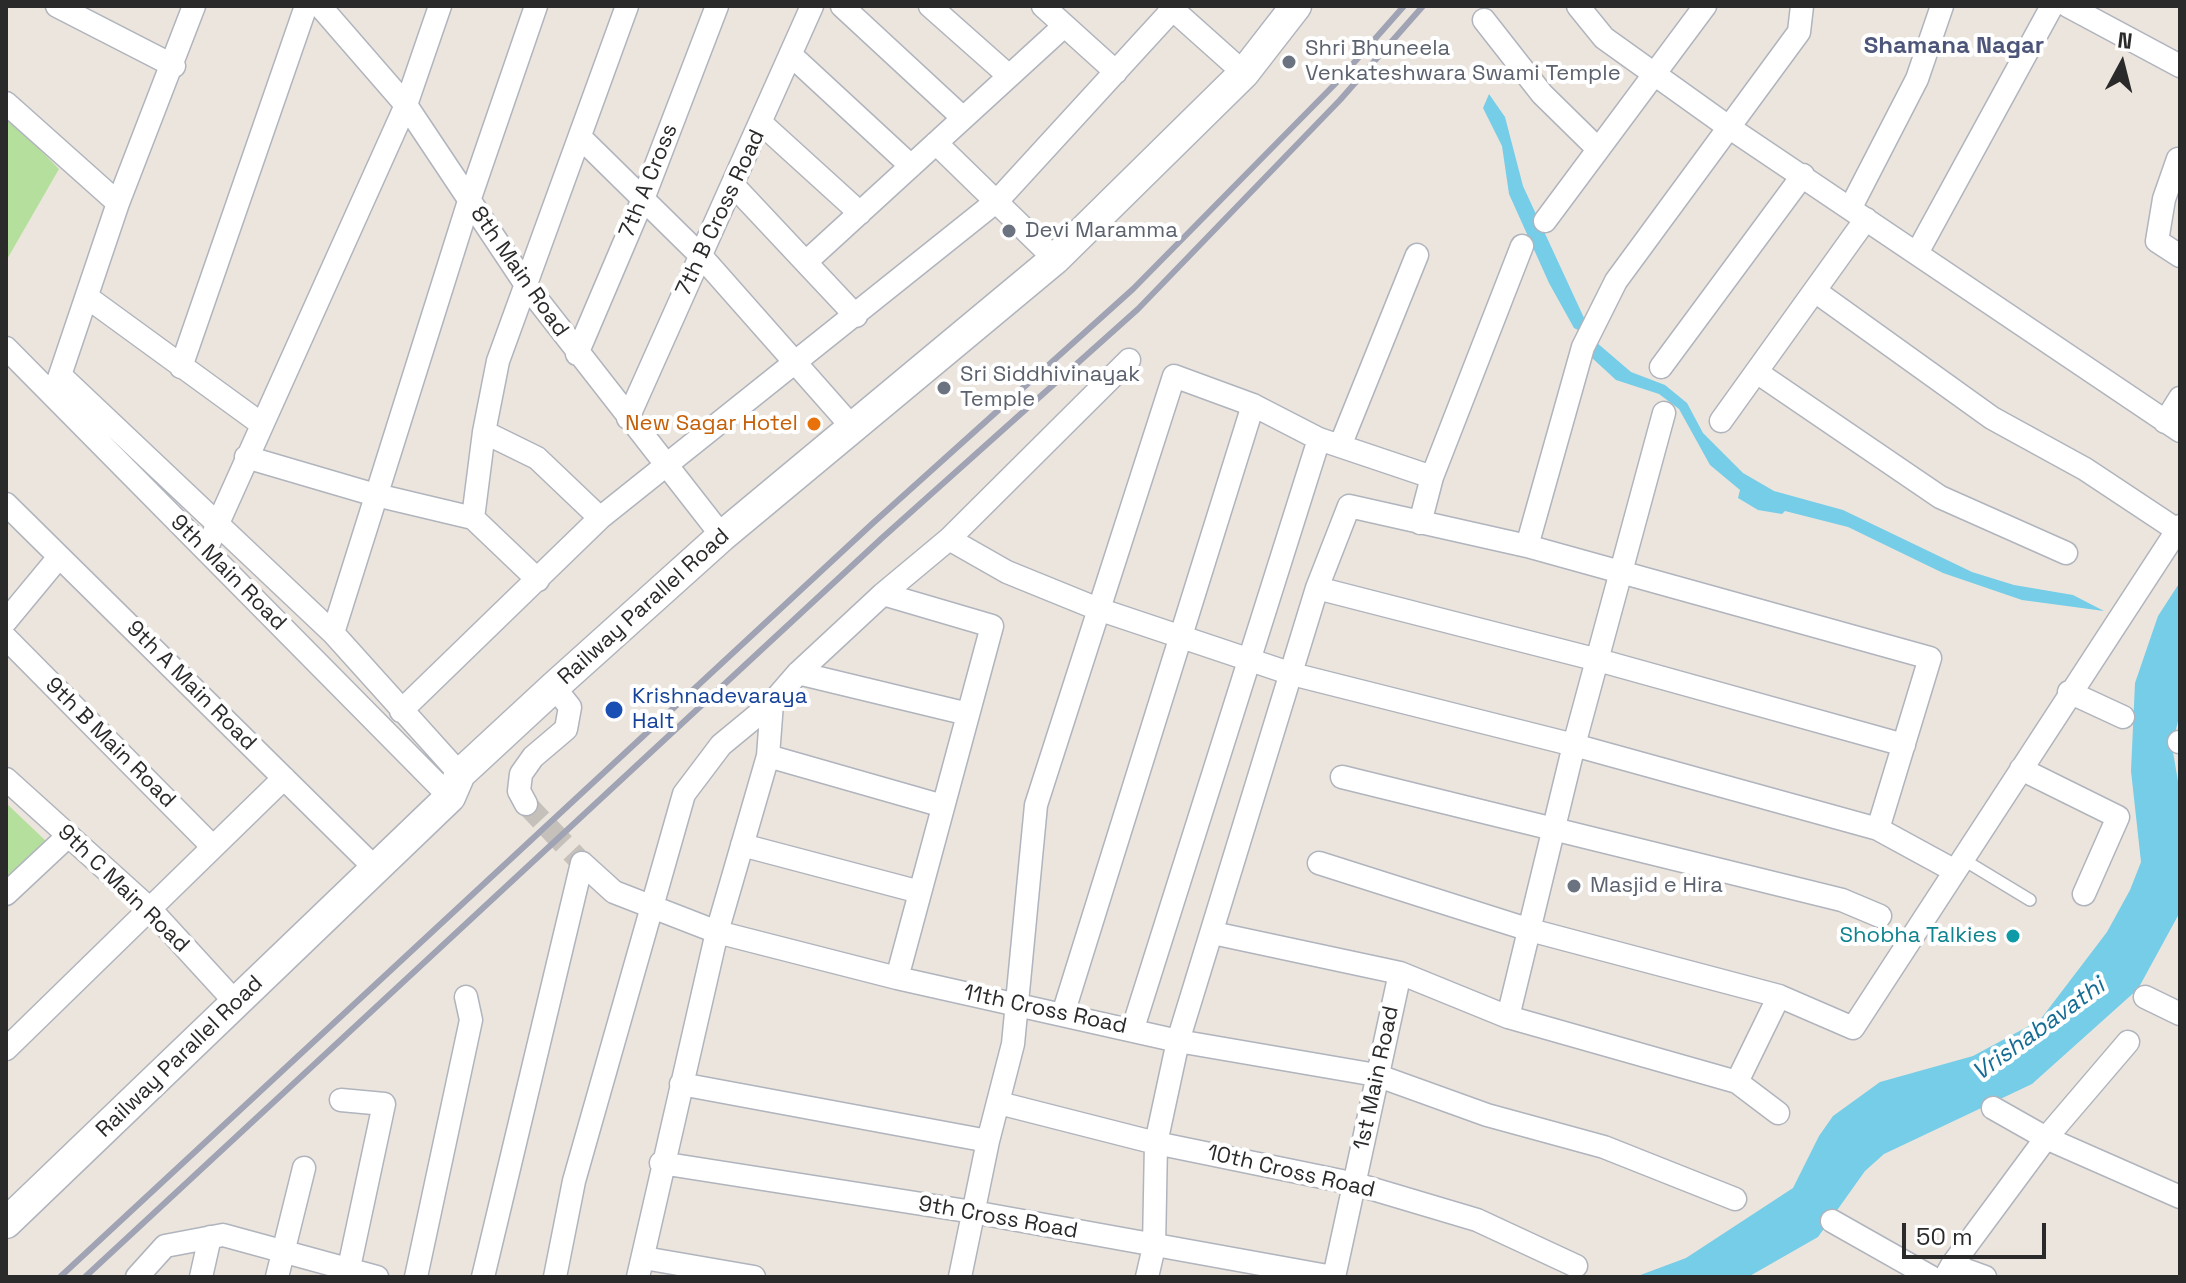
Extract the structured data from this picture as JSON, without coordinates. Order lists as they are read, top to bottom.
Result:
{
  "streets": {
    "street": [
      "7th A Cross",
      "7th B Cross Road",
      "8th Main Road",
      "9th Main Road",
      "Railway Parallel Road",
      "9th A Main Road",
      "9th B Main Road",
      "9th C Main Road",
      "11th Cross Road",
      "1st Main Road",
      "10th Cross Road",
      "9th Cross Road"
    ]
  },
  "crossings": [
    ["7th A Cross", "8th Main Road"],
    ["7th B Cross Road", "8th Main Road"],
    ["8th Main Road", "Railway Parallel Road"],
    ["9th Main Road", "Railway Parallel Road"],
    ["Railway Parallel Road", "9th A Main Road"],
    ["Railway Parallel Road", "9th C Main Road"],
    ["11th Cross Road", "1st Main Road"],
    ["1st Main Road", "10th Cross Road"],
    ["1st Main Road", "9th Cross Road"]
  ],
  "districts": ["Shamana Nagar"],
  "water": ["Vrishabavathi"],
  "places": [
    "Shri Bhuneela Venkateshwara Swami Temple",
    "Devi Maramma",
    "Sri Siddhivinayak Temple",
    "New Sagar Hotel",
    "Krishnadevaraya Halt",
    "Masjid e Hira",
    "Shobha Talkies"
  ],
  "scale_bar": "50 m",
  "north": "top"
}
